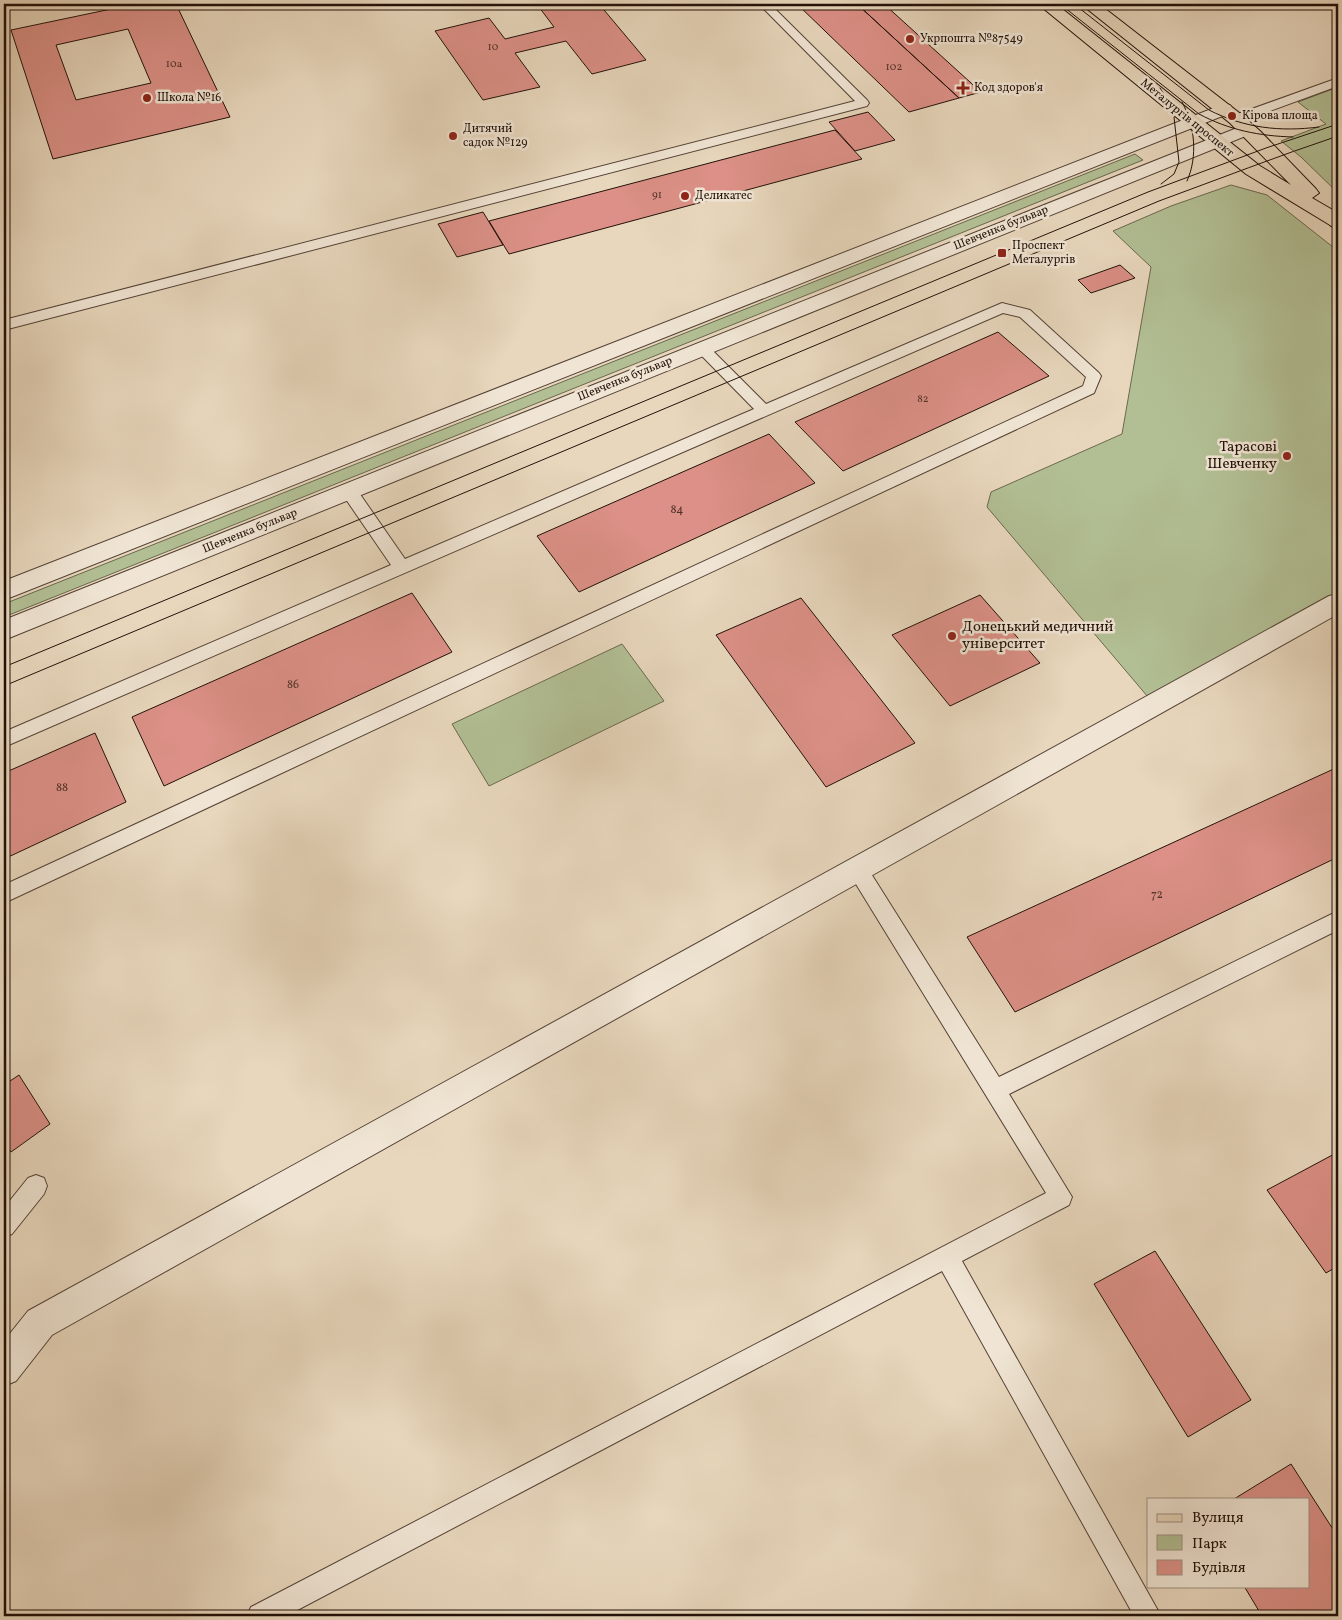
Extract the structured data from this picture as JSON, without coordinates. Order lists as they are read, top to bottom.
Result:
{
  "streets": {
    "main road": ["Металургів проспект"],
    "street": ["Шевченка бульвар"]
  },
  "crossings": [
    ["Металургів проспект", "Шевченка бульвар"]
  ],
  "places": {
    "other": [
      "Укрпошта №87549",
      "Школа №16",
      "Кірова площа",
      "Дитячий садок №129",
      "Деликатес",
      "Тарасові Шевченку",
      "Донецький медичний університет"
    ],
    "health": ["Код здоров'я"],
    "transit": ["Проспект Металургів"]
  },
  "house_numbers": [
    "10",
    "10а",
    "102",
    "91",
    "82",
    "84",
    "86",
    "88",
    "72"
  ],
  "legend": ["Вулиця", "Парк", "Будівля"]
}
